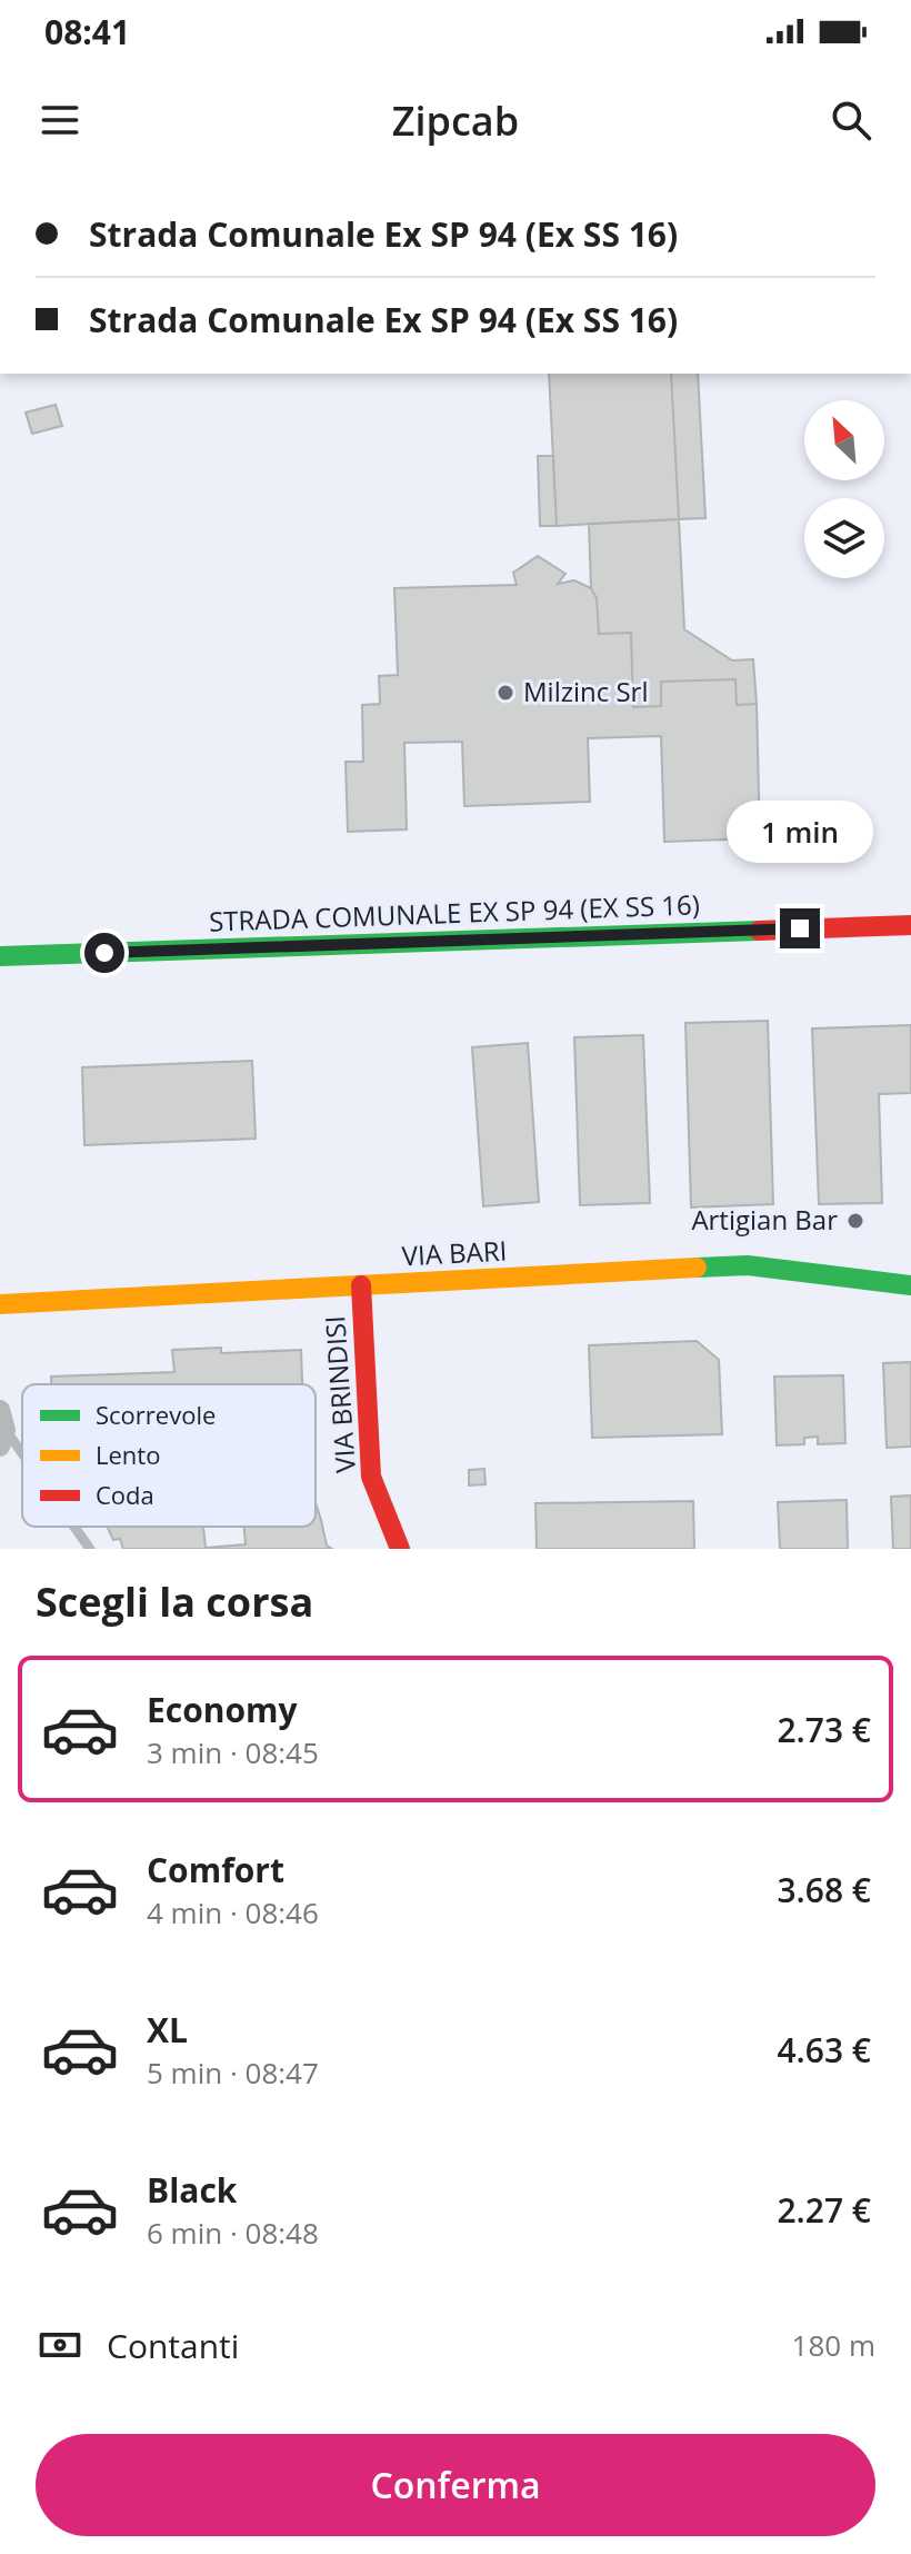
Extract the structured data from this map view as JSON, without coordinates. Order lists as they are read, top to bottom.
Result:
{
  "streets": {
    "street": ["STRADA COMUNALE EX SP 94 (EX SS 16)", "VIA BARI", "VIA BRINDISI"]
  },
  "crossings": [
    ["VIA BARI", "VIA BRINDISI"]
  ],
  "places": ["Milzinc Srl", "Artigian Bar"],
  "legend": ["Scorrevole", "Lento", "Coda"],
  "north": "top left",
  "page": {
    "status": "08:41",
    "header": "Zipcab",
    "banner": ["Strada Comunale Ex SP 94 (Ex SS 16)", "Strada Comunale Ex SP 94 (Ex SS 16)"],
    "bubble": "1 min",
    "heading": "Scegli la corsa",
    "list": [
      {
        "name": "Economy",
        "note": "3 min · 08:45",
        "value": "2.73 €"
      },
      {
        "name": "Comfort",
        "note": "4 min · 08:46",
        "value": "3.68 €"
      },
      {
        "name": "XL",
        "note": "5 min · 08:47",
        "value": "4.63 €"
      },
      {
        "name": "Black",
        "note": "6 min · 08:48",
        "value": "2.27 €"
      }
    ],
    "pay": ["Contanti", "180 m"],
    "buttons": "Conferma"
  }
}
